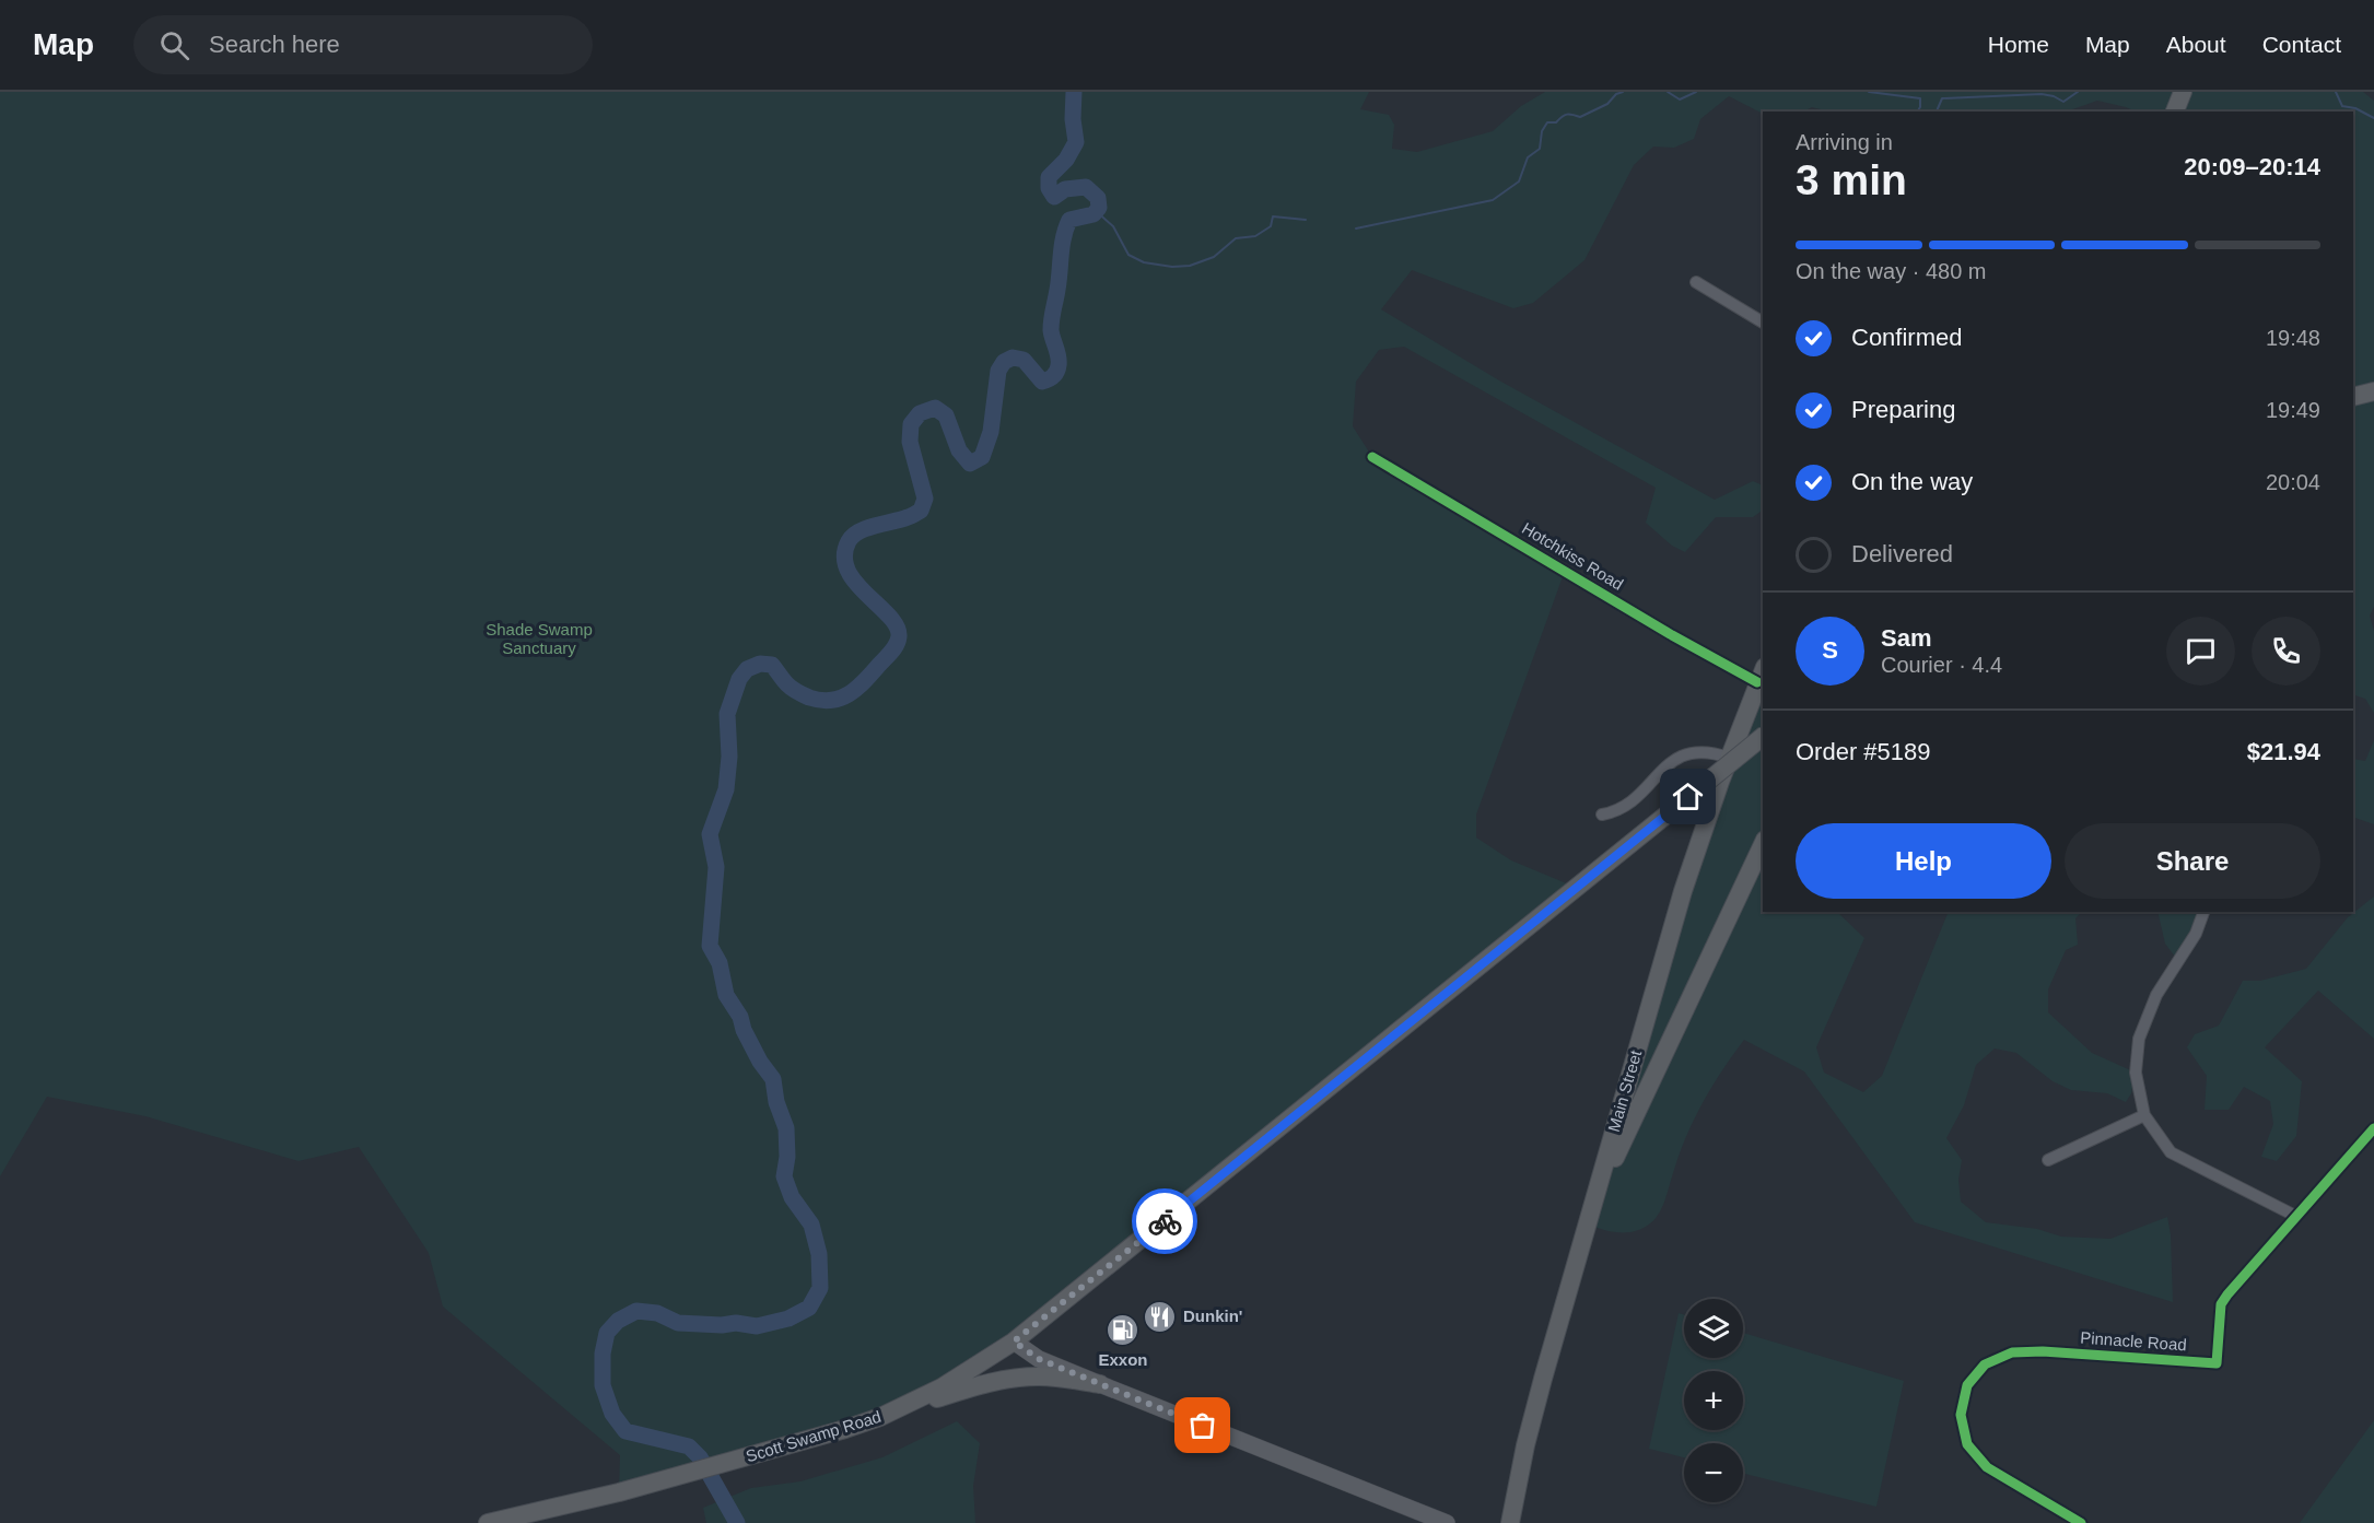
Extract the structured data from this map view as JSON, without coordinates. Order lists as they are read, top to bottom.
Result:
{
  "streets": {
    "highway": ["Main Street", "Scott Swamp Road"],
    "street": ["Hotchkiss Road", "Pinnacle Road"]
  },
  "crossings": [
    ["Hotchkiss Road", "Main Street"]
  ],
  "parks": ["Shade Swamp Sanctuary"],
  "places": {
    "restaurant": ["Dunkin'"],
    "fuel station": ["Exxon"]
  },
  "page": {
    "header": "Map",
    "search": "Search here",
    "nav": [
      "Home",
      "Map",
      "About",
      "Contact"
    ],
    "heading": ["3 min", "Arriving in", "20:09–20:14"],
    "panel": [
      "Sam",
      "Courier · 4.4",
      "Order #5189",
      "$21.94"
    ],
    "bar": "On the way · 480 m",
    "list": [
      ["Confirmed", "19:48"],
      ["Preparing", "19:49"],
      ["On the way", "20:04"],
      "Delivered"
    ],
    "round": "S",
    "buttons": ["Help", "Share"],
    "map_buttons": ["+", "−"]
  }
}
